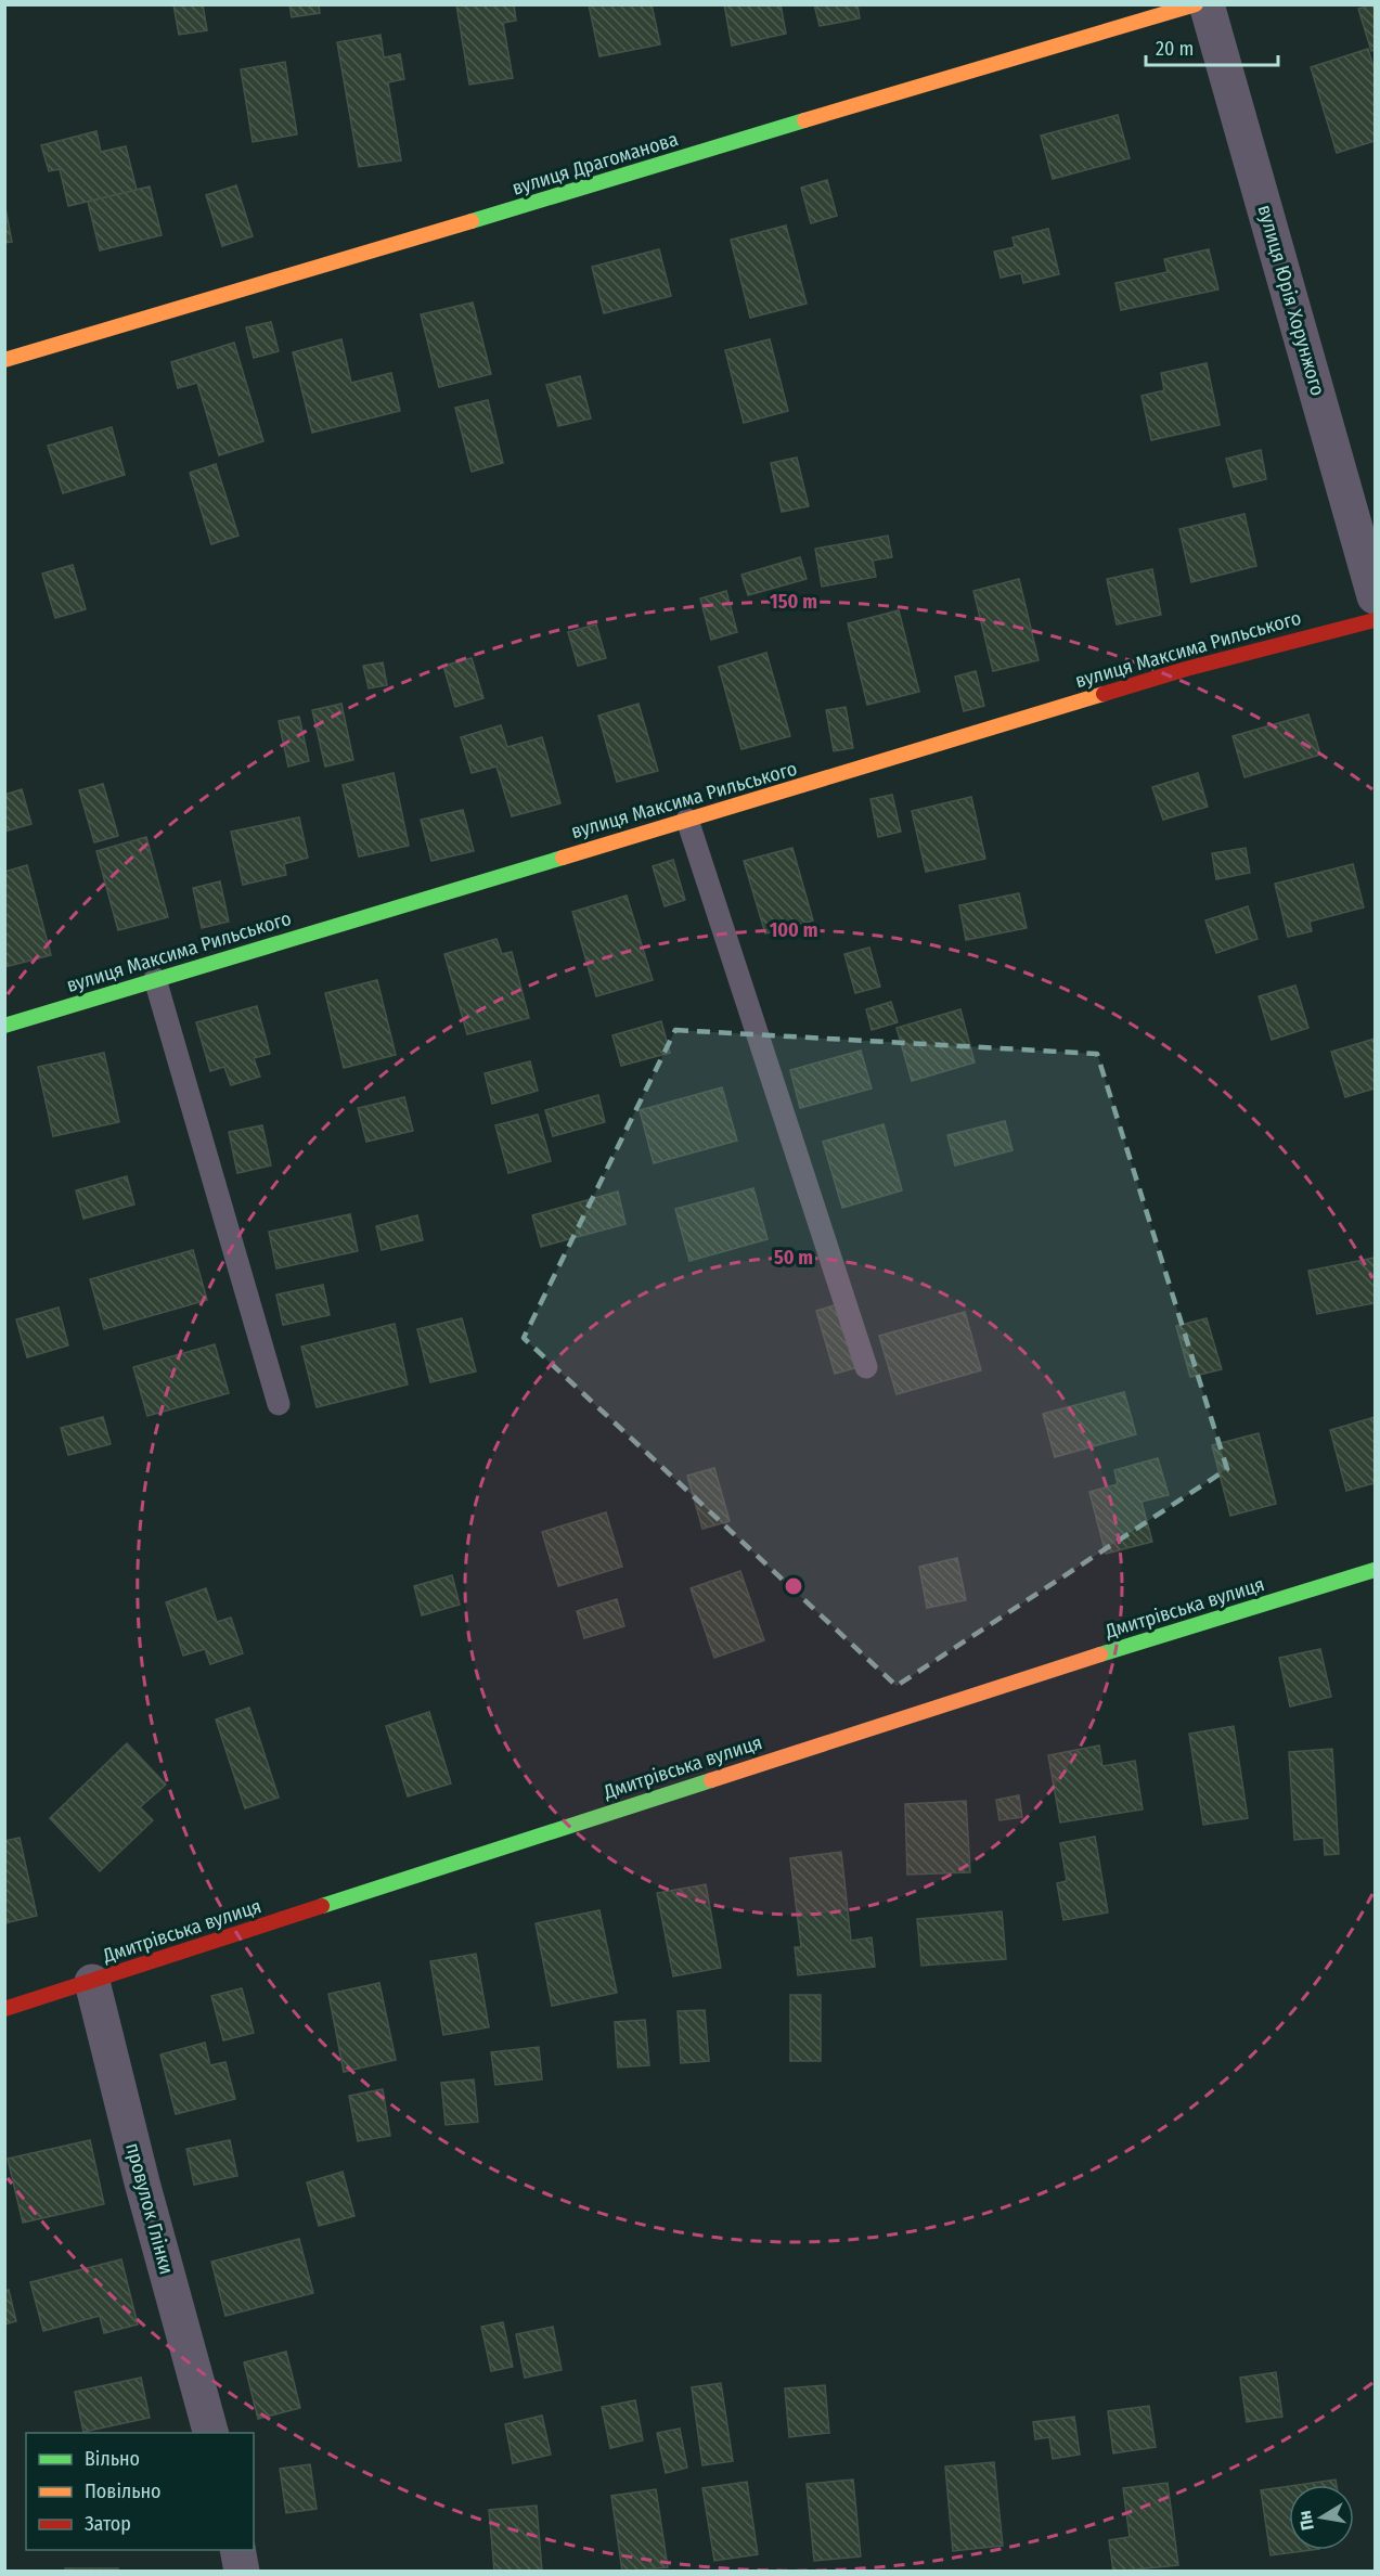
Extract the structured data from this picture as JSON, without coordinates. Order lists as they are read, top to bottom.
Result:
{
  "streets": {
    "street": [
      "вулиця Драгоманова",
      "вулиця Юрія Хорунжого",
      "вулиця Максима Рильського",
      "Дмитрівська вулиця",
      "провулок Глінки"
    ]
  },
  "crossings": [
    ["Дмитрівська вулиця", "провулок Глінки"]
  ],
  "legend": ["Вільно", "Повільно", "Затор"],
  "scale_bar": "20 m",
  "north": "left",
  "rings": ["150 m", "100 m", "50 m"]
}
